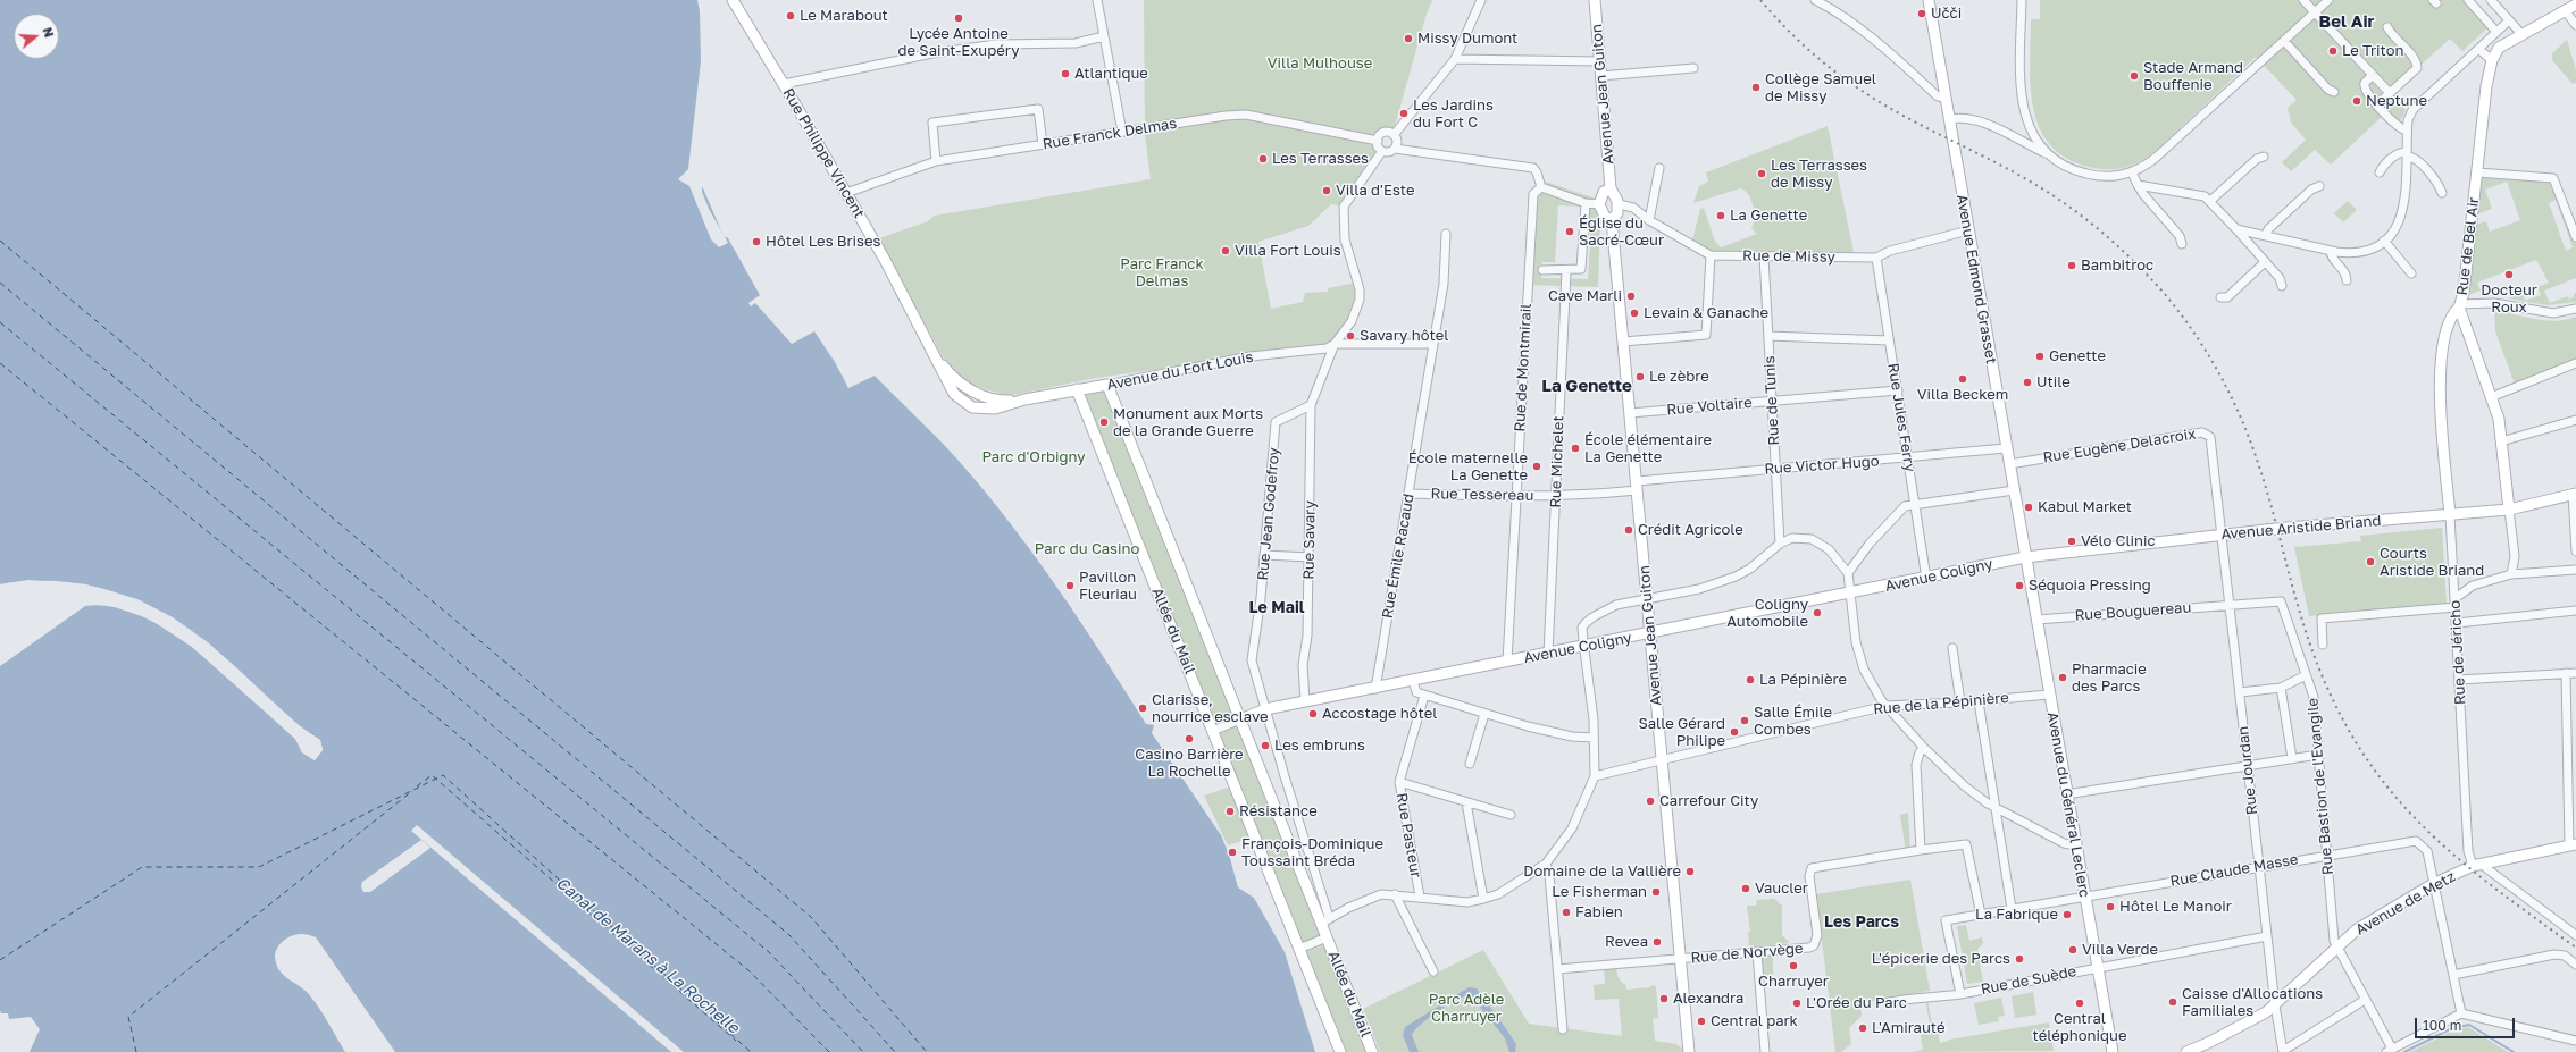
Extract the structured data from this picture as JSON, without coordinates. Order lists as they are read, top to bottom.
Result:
{
  "streets": {
    "street": [
      "Avenue Jean Guiton",
      "Rue Franck Delmas",
      "Rue Philippe Vincent",
      "Rue de Bel Air",
      "Rue de Missy",
      "Avenue Edmond Grasset",
      "Rue de Montmirail",
      "Avenue du Fort Louis",
      "Rue de Tunis",
      "Rue Voltaire",
      "Rue Jules Ferry",
      "Rue Eugène Delacroix",
      "Rue Michelet",
      "Rue Victor Hugo",
      "Rue Tessereau",
      "Rue Jean Godefroy",
      "Avenue Aristide Briand",
      "Rue Savary",
      "Rue Émile Racaud",
      "Avenue Coligny",
      "Rue Bouguereau",
      "Allée du Mail",
      "Rue de Jéricho",
      "Rue de la Pépinière",
      "Rue Jourdan",
      "Rue Bastion de l'Evangile",
      "Avenue du Général Leclerc",
      "Rue Pasteur",
      "Rue Claude Masse",
      "Avenue de Metz",
      "Rue de Norvège",
      "Rue de Suède"
    ]
  },
  "crossings": [
    ["Avenue Jean Guiton", "Rue Voltaire"],
    ["Avenue Jean Guiton", "Rue Victor Hugo"],
    ["Avenue Jean Guiton", "Rue Tessereau"],
    ["Avenue Jean Guiton", "Avenue Coligny"],
    ["Avenue Jean Guiton", "Rue de la Pépinière"],
    ["Avenue Jean Guiton", "Rue de Norvège"],
    ["Rue Franck Delmas", "Rue Philippe Vincent"],
    ["Rue Philippe Vincent", "Avenue du Fort Louis"],
    ["Rue de Bel Air", "Avenue Aristide Briand"],
    ["Rue de Bel Air", "Rue de Jéricho"],
    ["Rue de Missy", "Avenue Edmond Grasset"],
    ["Rue de Missy", "Rue de Tunis"],
    ["Rue de Missy", "Rue Jules Ferry"],
    ["Avenue Edmond Grasset", "Rue Eugène Delacroix"],
    ["Avenue Edmond Grasset", "Rue Victor Hugo"],
    ["Avenue Edmond Grasset", "Avenue Aristide Briand"],
    ["Avenue Edmond Grasset", "Avenue Coligny"],
    ["Avenue Edmond Grasset", "Avenue du Général Leclerc"],
    ["Rue de Montmirail", "Rue Tessereau"],
    ["Rue de Montmirail", "Avenue Coligny"],
    ["Avenue du Fort Louis", "Rue Émile Racaud"],
    ["Avenue du Fort Louis", "Allée du Mail"],
    ["Rue de Tunis", "Rue Voltaire"],
    ["Rue de Tunis", "Rue Victor Hugo"],
    ["Rue Voltaire", "Rue Jules Ferry"],
    ["Rue Jules Ferry", "Rue Victor Hugo"],
    ["Rue Jules Ferry", "Avenue Coligny"],
    ["Rue Eugène Delacroix", "Avenue Aristide Briand"],
    ["Rue Eugène Delacroix", "Rue Jourdan"],
    ["Rue Michelet", "Rue Tessereau"],
    ["Rue Michelet", "Avenue Coligny"],
    ["Rue Victor Hugo", "Rue Tessereau"],
    ["Rue Tessereau", "Rue Émile Racaud"],
    ["Rue Jean Godefroy", "Rue Savary"],
    ["Rue Jean Godefroy", "Avenue Coligny"],
    ["Avenue Aristide Briand", "Avenue Coligny"],
    ["Avenue Aristide Briand", "Rue de Jéricho"],
    ["Avenue Aristide Briand", "Rue Jourdan"],
    ["Avenue Aristide Briand", "Avenue du Général Leclerc"],
    ["Rue Savary", "Avenue Coligny"],
    ["Rue Émile Racaud", "Avenue Coligny"],
    ["Avenue Coligny", "Allée du Mail"],
    ["Avenue Coligny", "Avenue du Général Leclerc"],
    ["Rue Bouguereau", "Rue Jourdan"],
    ["Rue Bouguereau", "Rue Bastion de l'Evangile"],
    ["Rue Bouguereau", "Avenue du Général Leclerc"],
    ["Rue de Jéricho", "Avenue de Metz"],
    ["Rue de la Pépinière", "Avenue du Général Leclerc"],
    ["Rue Jourdan", "Rue Bastion de l'Evangile"],
    ["Rue Jourdan", "Rue Claude Masse"],
    ["Rue Jourdan", "Avenue de Metz"],
    ["Rue Jourdan", "Rue de Suède"],
    ["Rue Bastion de l'Evangile", "Rue Claude Masse"],
    ["Rue Bastion de l'Evangile", "Avenue de Metz"],
    ["Avenue du Général Leclerc", "Rue Claude Masse"],
    ["Avenue du Général Leclerc", "Rue de Suède"],
    ["Rue Claude Masse", "Avenue de Metz"],
    ["Rue Claude Masse", "Rue de Suède"]
  ],
  "districts": [
    "Bel Air",
    "La Genette",
    "Le Mail",
    "Les Parcs"
  ],
  "water": ["Canal de Marans à La Rochelle"],
  "parks": [
    "Villa Mulhouse",
    "Parc Franck Delmas",
    "Parc d'Orbigny",
    "Parc du Casino",
    "Parc Adèle Charruyer"
  ],
  "places": [
    "Učči",
    "Le Marabout",
    "Lycée Antoine de Saint-Exupéry",
    "Missy Dumont",
    "Le Triton",
    "Atlantique",
    "Stade Armand Bouffenie",
    "Collège Samuel de Missy",
    "Neptune",
    "Les Jardins du Fort C",
    "Les Terrasses",
    "Les Terrasses de Missy",
    "Villa d'Este",
    "La Genette",
    "Église du Sacré-Cœur",
    "Hôtel Les Brises",
    "Villa Fort Louis",
    "Bambitroc",
    "Docteur Roux",
    "Cave Marli",
    "Levain & Ganache",
    "Savary hôtel",
    "Genette",
    "Le zèbre",
    "Villa Beckem",
    "Utile",
    "Monument aux Morts de la Grande Guerre",
    "École élémentaire La Genette",
    "École maternelle La Genette",
    "Kabul Market",
    "Crédit Agricole",
    "Vélo Clinic",
    "Courts Aristide Briand",
    "Pavillon Fleuriau",
    "Séquoia Pressing",
    "Coligny Automobile",
    "Pharmacie des Parcs",
    "La Pépinière",
    "Clarisse, nourrice esclave",
    "Accostage hôtel",
    "Salle Émile Combes",
    "Salle Gérard Philipe",
    "Casino Barrière La Rochelle",
    "Les embruns",
    "Carrefour City",
    "Résistance",
    "François-Dominique Toussaint Bréda",
    "Domaine de la Vallière",
    "Vaucler",
    "Le Fisherman",
    "Hôtel Le Manoir",
    "Fabien",
    "La Fabrique",
    "Revea",
    "Villa Verde",
    "L'épicerie des Parcs",
    "Charruyer",
    "Alexandra",
    "Caisse d'Allocations Familiales",
    "L'Orée du Parc",
    "Central téléphonique",
    "Central park",
    "L'Amirauté"
  ],
  "scale_bar": "100 m",
  "north": "right"
}
